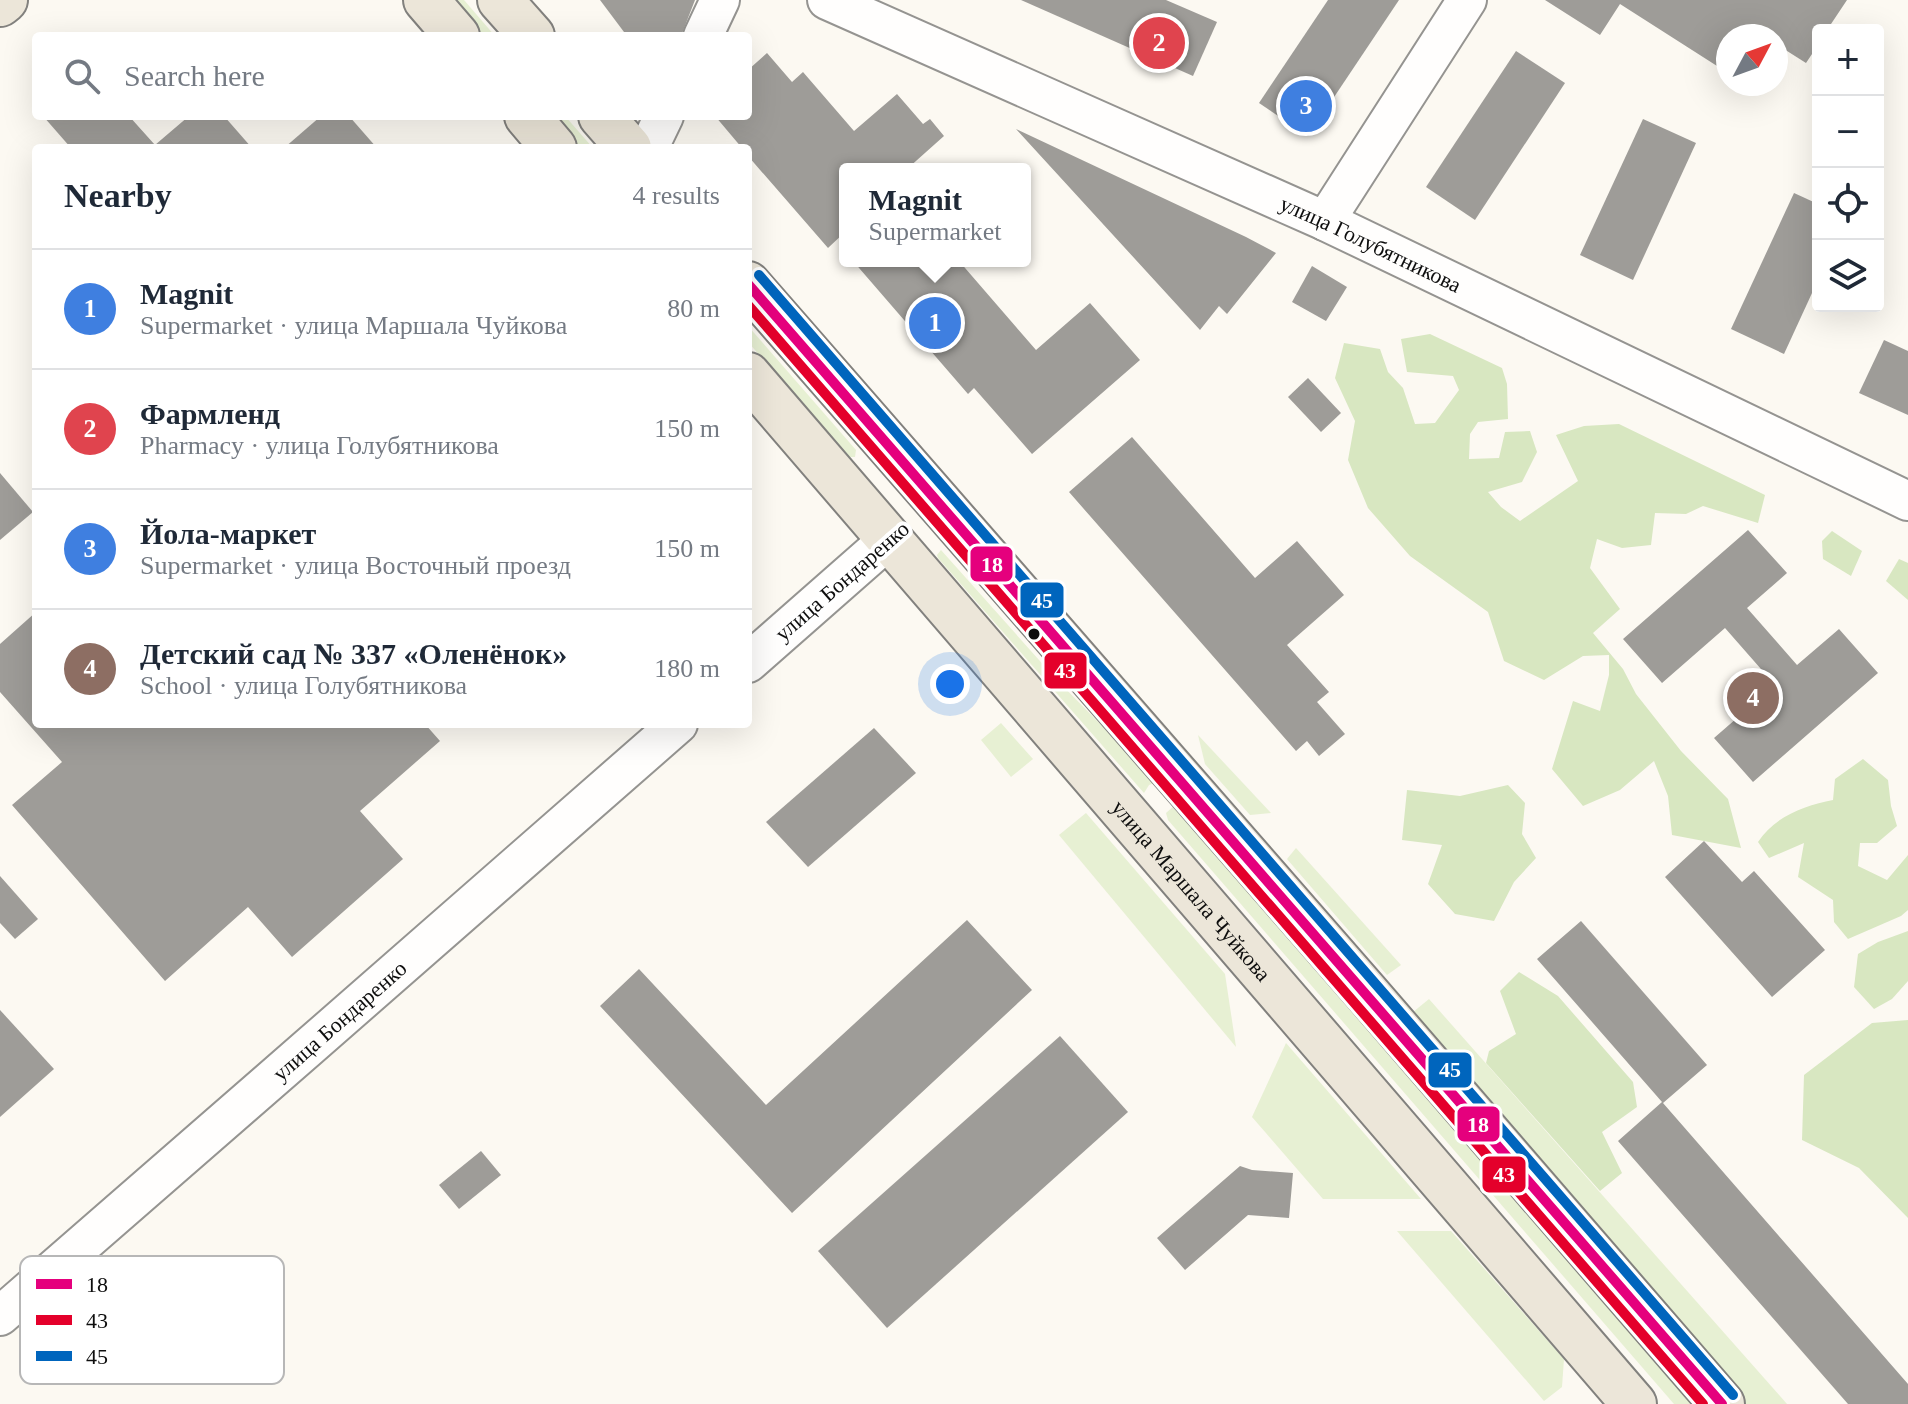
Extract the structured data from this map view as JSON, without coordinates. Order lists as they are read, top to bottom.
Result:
{
  "streets": {
    "main road": ["улица Бондаренко", "улица Маршала Чуйкова"],
    "street": ["улица Голубятникова"]
  },
  "crossings": [
    ["улица Бондаренко", "улица Маршала Чуйкова"]
  ],
  "lines": ["transit line 45", "transit line 18", "transit line 43"],
  "legend": ["18", "43", "45"],
  "north": "top right",
  "page": {
    "pins": [
      "2",
      "3",
      "1",
      "4"
    ],
    "map_buttons": ["+", "−"],
    "search": "Search here",
    "heading": ["Nearby", "4 results"],
    "popup": ["Magnit", "Supermarket"],
    "list": [
      {
        "mark": "1",
        "name": "Magnit",
        "note": "Supermarket · улица Маршала Чуйкова",
        "value": "80 m"
      },
      {
        "mark": "2",
        "name": "Фармленд",
        "note": "Pharmacy · улица Голубятникова",
        "value": "150 m"
      },
      {
        "mark": "3",
        "name": "Йола-маркет",
        "note": "Supermarket · улица Восточный проезд",
        "value": "150 m"
      },
      {
        "mark": "4",
        "name": "Детский сад № 337 «Оленёнок»",
        "note": "School · улица Голубятникова",
        "value": "180 m"
      }
    ]
  }
}
